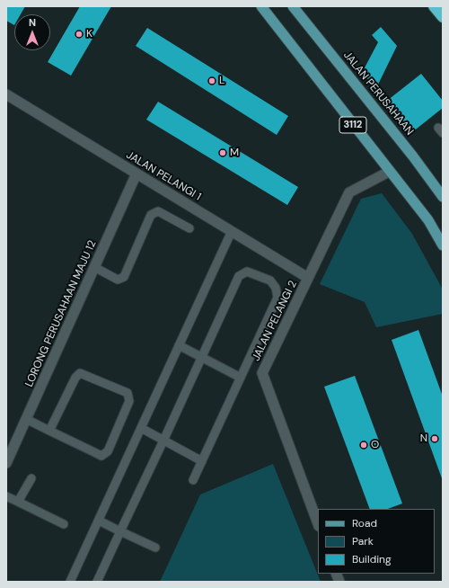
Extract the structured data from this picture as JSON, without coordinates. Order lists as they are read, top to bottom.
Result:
{
  "streets": {
    "main road": ["JALAN PERUSAHAAN", "3112"],
    "street": ["JALAN PELANGI 1", "LORONG PERUSAHAAN MAJU 12", "JALAN PELANGI 2"]
  },
  "crossings": [
    ["3112", "JALAN PELANGI 2"],
    ["JALAN PELANGI 1", "LORONG PERUSAHAAN MAJU 12"],
    ["JALAN PELANGI 1", "JALAN PELANGI 2"]
  ],
  "places": [
    "K",
    "L",
    "M",
    "N",
    "O"
  ],
  "legend": ["Road", "Park", "Building"],
  "north": "top"
}
